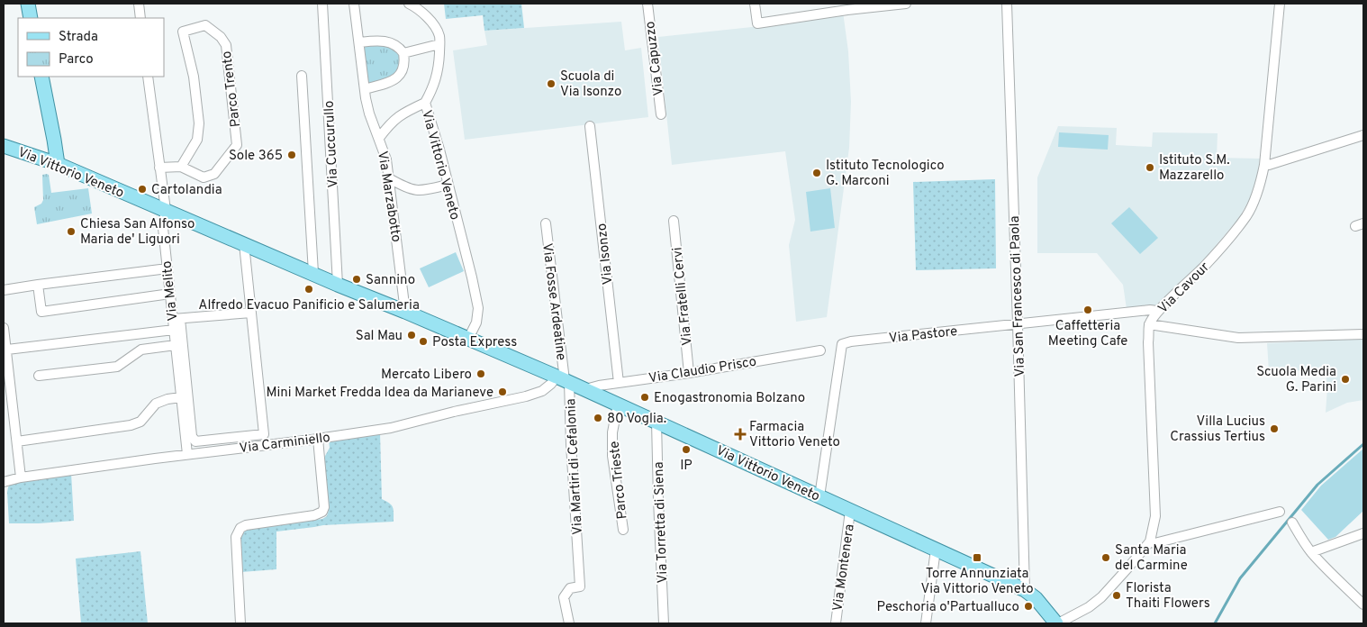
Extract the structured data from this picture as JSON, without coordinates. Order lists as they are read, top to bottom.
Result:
{
  "streets": {
    "main road": ["Via Vittorio Veneto"],
    "street": [
      "Via Capuzzo",
      "Parco Trento",
      "Via Cuccurullo",
      "Via Marzabotto",
      "Via Isonzo",
      "Via Cavour",
      "Via Melito",
      "Via Fratelli Cervi",
      "Via San Francesco di Paola",
      "Via Fosse Ardeatine",
      "Via Pastore",
      "Via Claudio Prisco",
      "Via Carminiello",
      "Via Martiri di Cefalonia",
      "Parco Trieste",
      "Via Torretta di Siena",
      "Via Montenera"
    ]
  },
  "crossings": [
    ["Parco Trento", "Via Melito"],
    ["Via Cuccurullo", "Via Vittorio Veneto"],
    ["Via Vittorio Veneto", "Via Marzabotto"],
    ["Via Vittorio Veneto", "Via Melito"],
    ["Via Vittorio Veneto", "Via San Francesco di Paola"],
    ["Via Vittorio Veneto", "Via Fosse Ardeatine"],
    ["Via Vittorio Veneto", "Via Pastore"],
    ["Via Vittorio Veneto", "Via Claudio Prisco"],
    ["Via Vittorio Veneto", "Via Carminiello"],
    ["Via Vittorio Veneto", "Via Martiri di Cefalonia"],
    ["Via Vittorio Veneto", "Parco Trieste"],
    ["Via Vittorio Veneto", "Via Torretta di Siena"],
    ["Via Vittorio Veneto", "Via Montenera"],
    ["Via Isonzo", "Via Claudio Prisco"],
    ["Via Cavour", "Via Pastore"],
    ["Via Melito", "Via Carminiello"],
    ["Via Fratelli Cervi", "Via Claudio Prisco"],
    ["Via San Francesco di Paola", "Via Pastore"],
    ["Via Fosse Ardeatine", "Via Carminiello"],
    ["Via Fosse Ardeatine", "Via Martiri di Cefalonia"],
    ["Via Carminiello", "Via Martiri di Cefalonia"]
  ],
  "places": {
    "other": [
      "Scuola di Via Isonzo",
      "Sole 365",
      "Istituto S.M. Mazzarello",
      "Istituto Tecnologico G. Marconi",
      "Cartolandia",
      "Chiesa San Alfonso Maria de' Liguori",
      "Sannino",
      "Alfredo Evacuo Panificio e Salumeria",
      "Caffetteria Meeting Cafe",
      "Sal Mau",
      "Posta Express",
      "Mercato Libero",
      "Scuola Media G. Parini",
      "Mini Market Fredda Idea da Marianeve",
      "Enogastronomia Bolzano",
      "80 Voglia.",
      "Villa Lucius Crassius Tertius",
      "IP",
      "Santa Maria del Carmine",
      "Florista Thaiti Flowers",
      "Peschoria o'Partualluco"
    ],
    "health": ["Farmacia Vittorio Veneto"],
    "transit": ["Torre Annunziata Via Vittorio Veneto"]
  },
  "legend": ["Strada", "Parco"]
}
